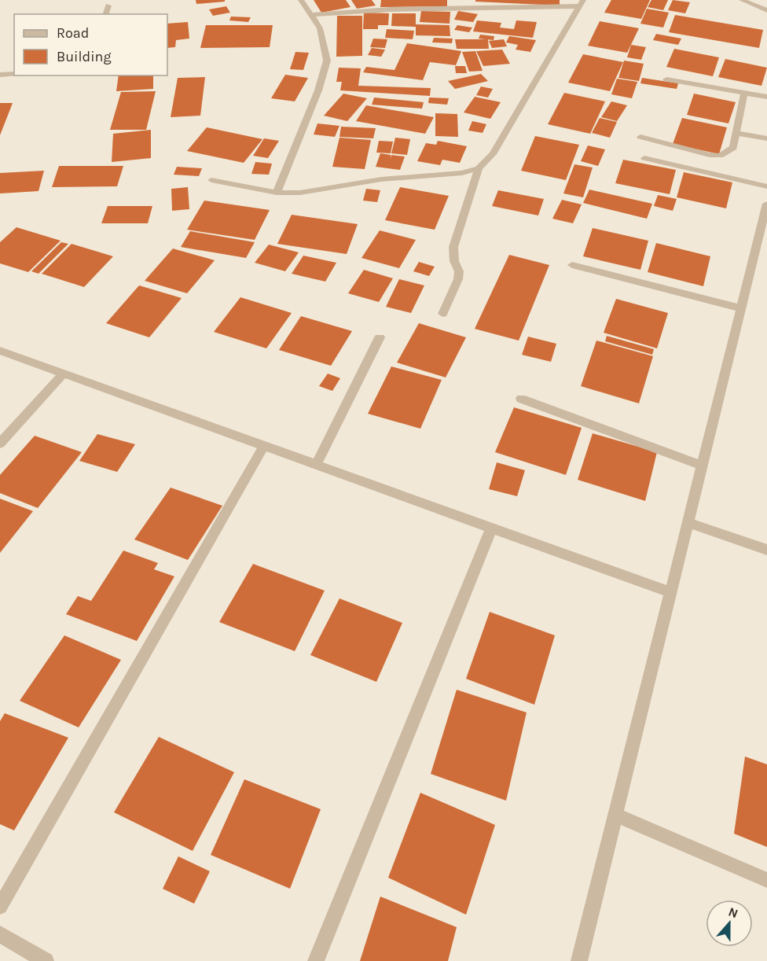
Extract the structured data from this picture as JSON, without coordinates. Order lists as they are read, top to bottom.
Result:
{
  "legend": ["Road", "Building"],
  "north": "top"
}
